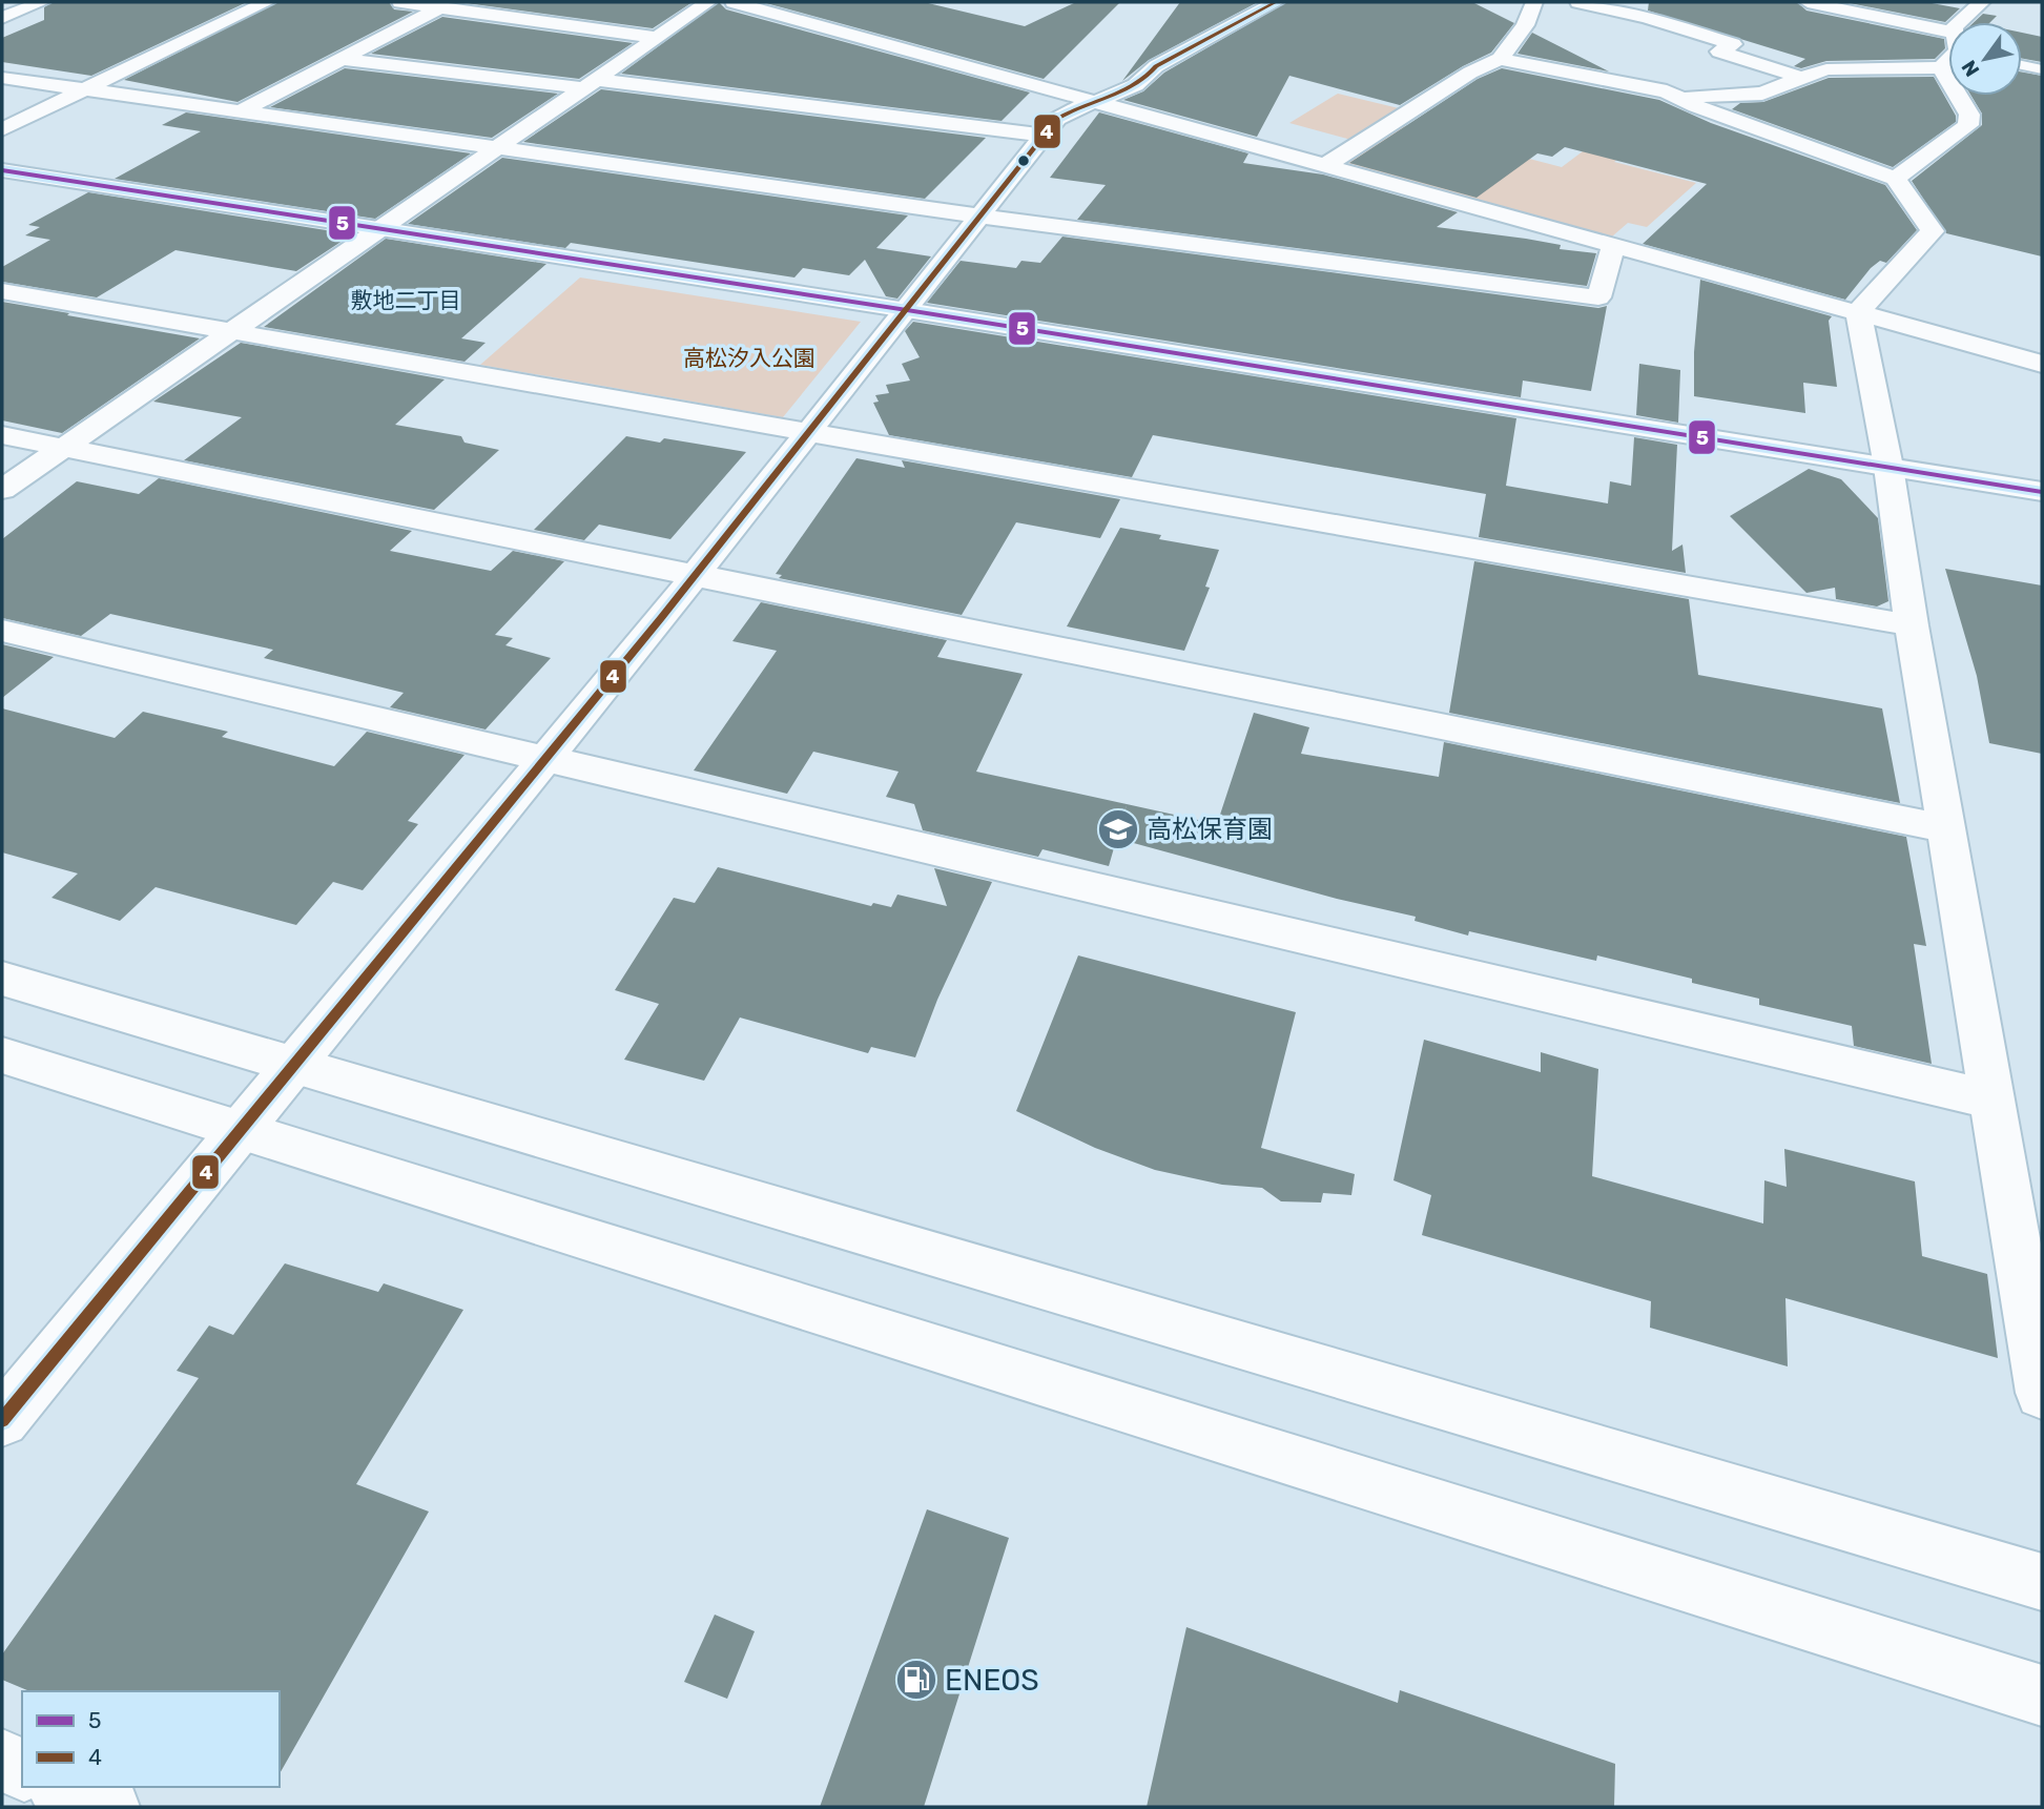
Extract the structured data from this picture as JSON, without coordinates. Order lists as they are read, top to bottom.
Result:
{
  "districts": ["敷地二丁目"],
  "parks": ["高松汐入公園"],
  "places": {
    "school or university": ["高松保育園"],
    "fuel station": ["ENEOS"]
  },
  "lines": ["transit line 4", "transit line 5"],
  "legend": ["5", "4"],
  "north": "bottom left"
}
